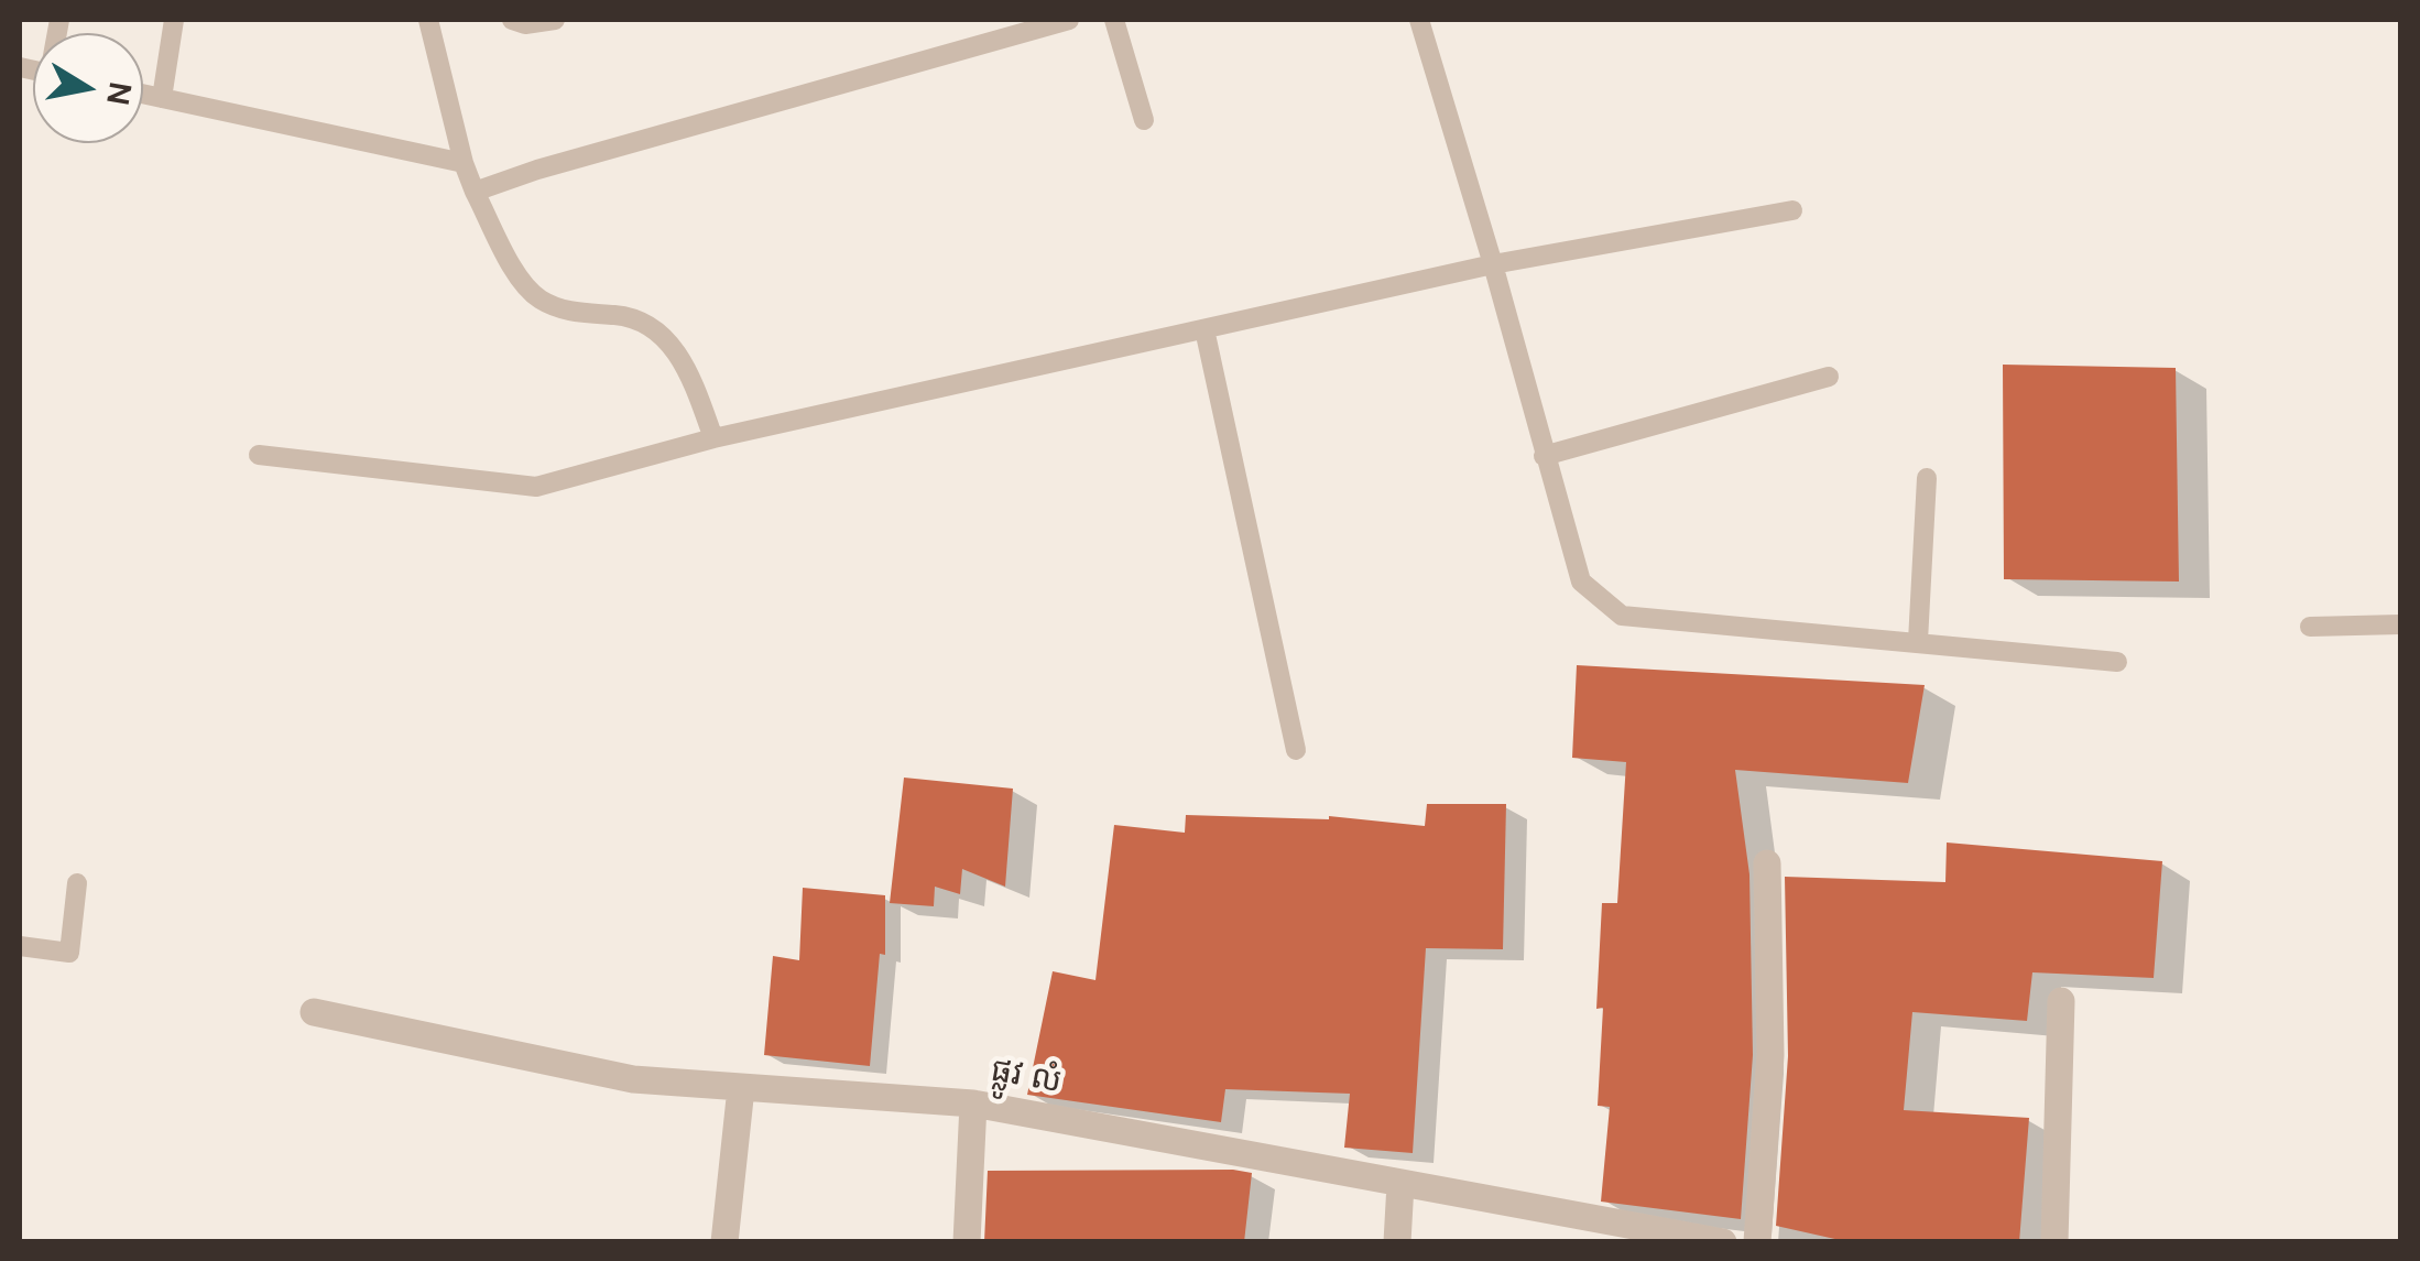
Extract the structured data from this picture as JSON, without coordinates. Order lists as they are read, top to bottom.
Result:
{
  "streets": {
    "street": ["ផ្លូវ លំ"]
  },
  "north": "right"
}
